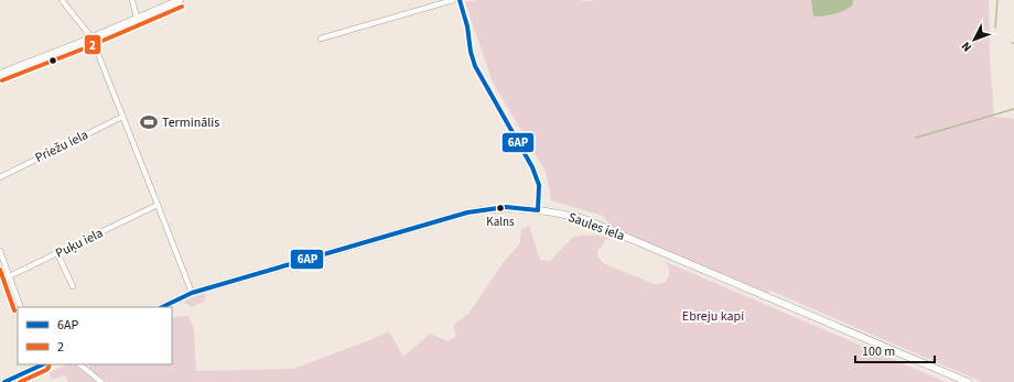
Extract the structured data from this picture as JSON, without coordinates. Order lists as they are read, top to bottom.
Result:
{
  "streets": {
    "street": ["Priežu iela", "Saules iela", "Puķu iela"]
  },
  "parks": ["Ebreju kapi"],
  "places": {
    "sports": ["Terminālis"],
    "other": ["Kalns"]
  },
  "lines": ["transit line 6AP", "transit line 2"],
  "legend": ["6AP", "2"],
  "scale_bar": "100 m",
  "north": "bottom left"
}
